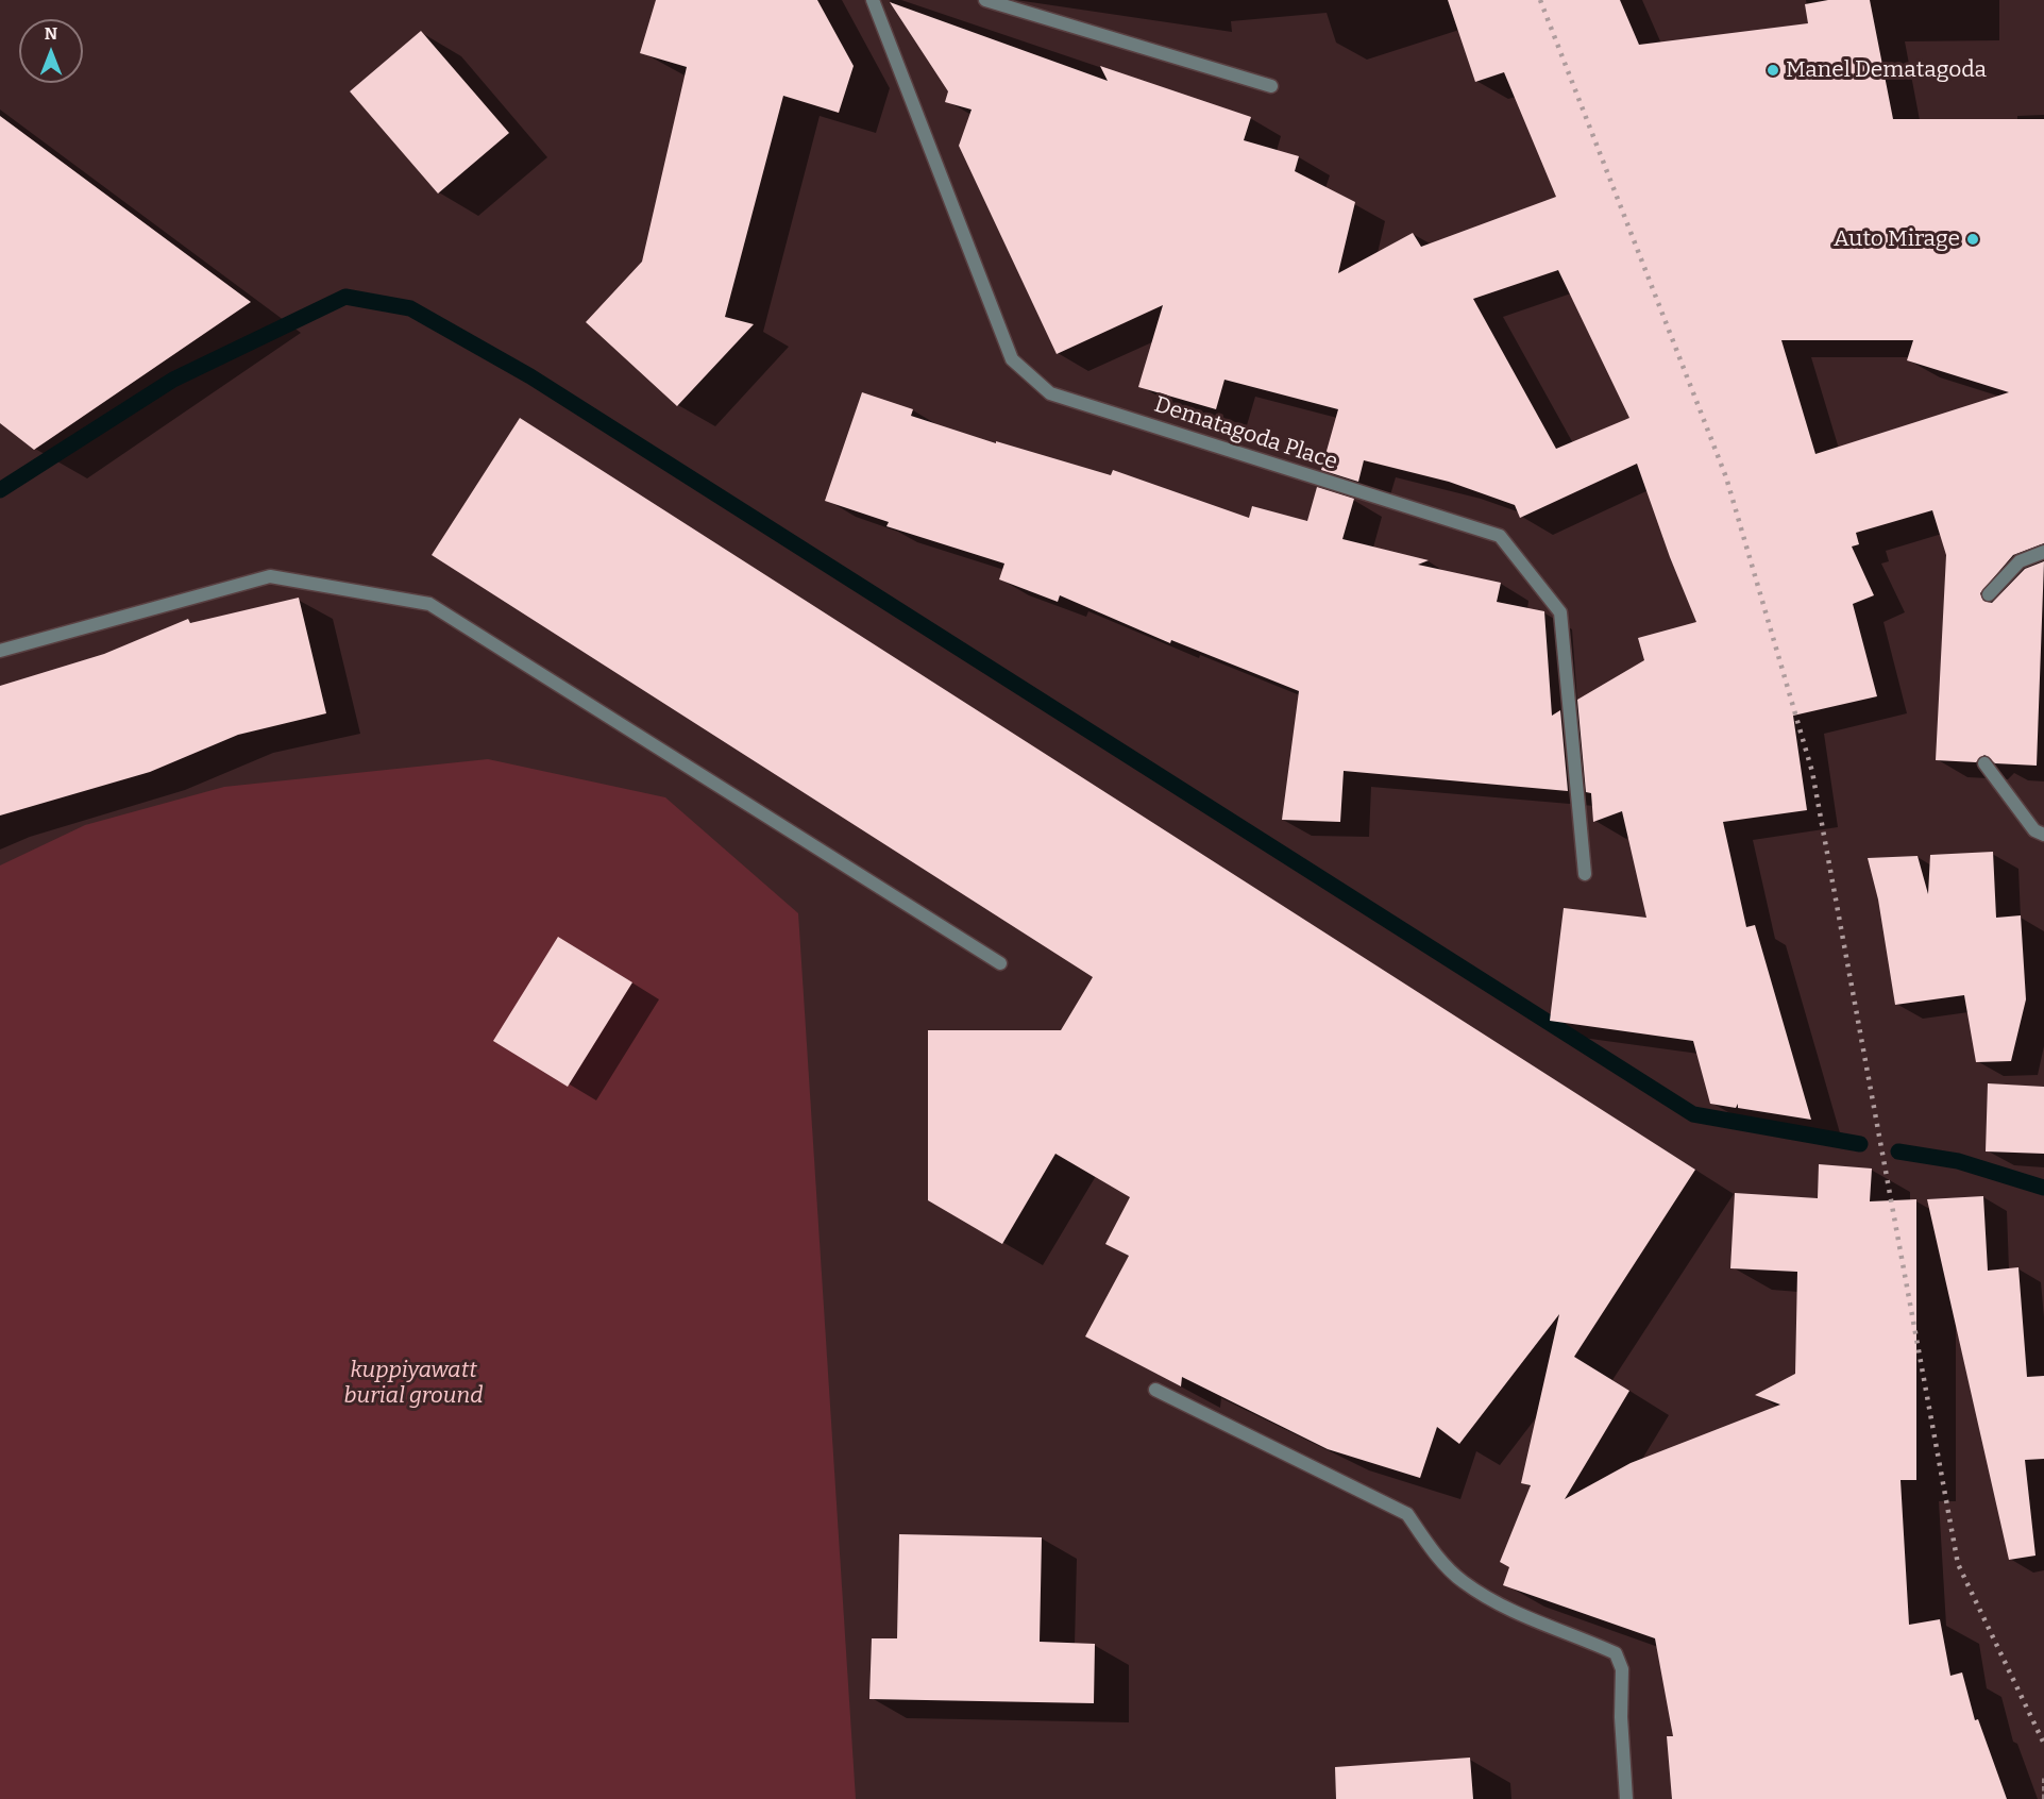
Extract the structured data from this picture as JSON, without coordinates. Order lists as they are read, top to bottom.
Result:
{
  "streets": {
    "street": ["Dematagoda Place"]
  },
  "parks": ["kuppiyawatt burial ground"],
  "places": ["Manel Dematagoda", "Auto Mirage"],
  "north": "top"
}
